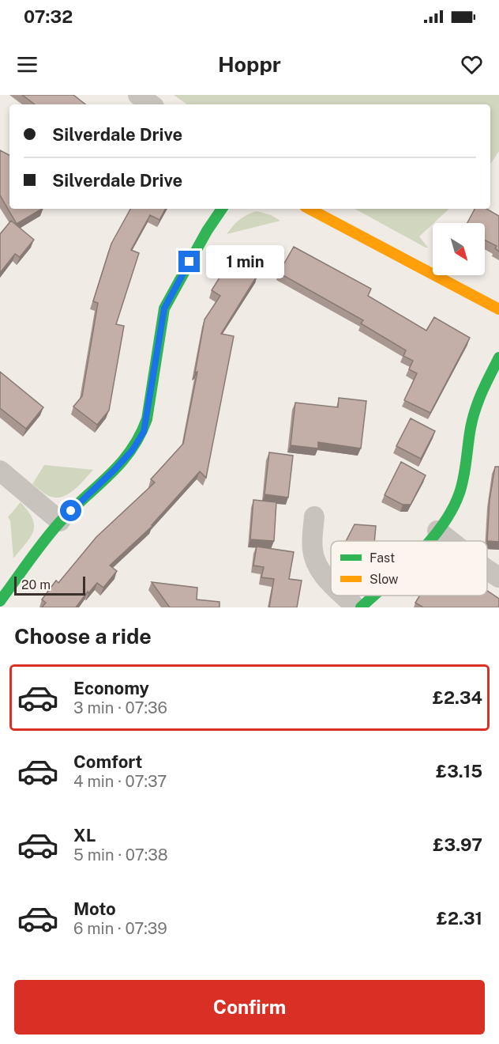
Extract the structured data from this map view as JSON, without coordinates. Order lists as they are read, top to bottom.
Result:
{
  "legend": ["Fast", "Slow"],
  "scale_bar": "20 m",
  "north": "bottom right",
  "page": {
    "status": "07:32",
    "header": "Hoppr",
    "banner": ["Silverdale Drive", "Silverdale Drive"],
    "bubble": "1 min",
    "scale": "20 m",
    "heading": "Choose a ride",
    "list": [
      {
        "name": "Economy",
        "note": "3 min · 07:36",
        "value": "£2.34"
      },
      {
        "name": "Comfort",
        "note": "4 min · 07:37",
        "value": "£3.15"
      },
      {
        "name": "XL",
        "note": "5 min · 07:38",
        "value": "£3.97"
      },
      {
        "name": "Moto",
        "note": "6 min · 07:39",
        "value": "£2.31"
      }
    ],
    "buttons": "Confirm"
  }
}
